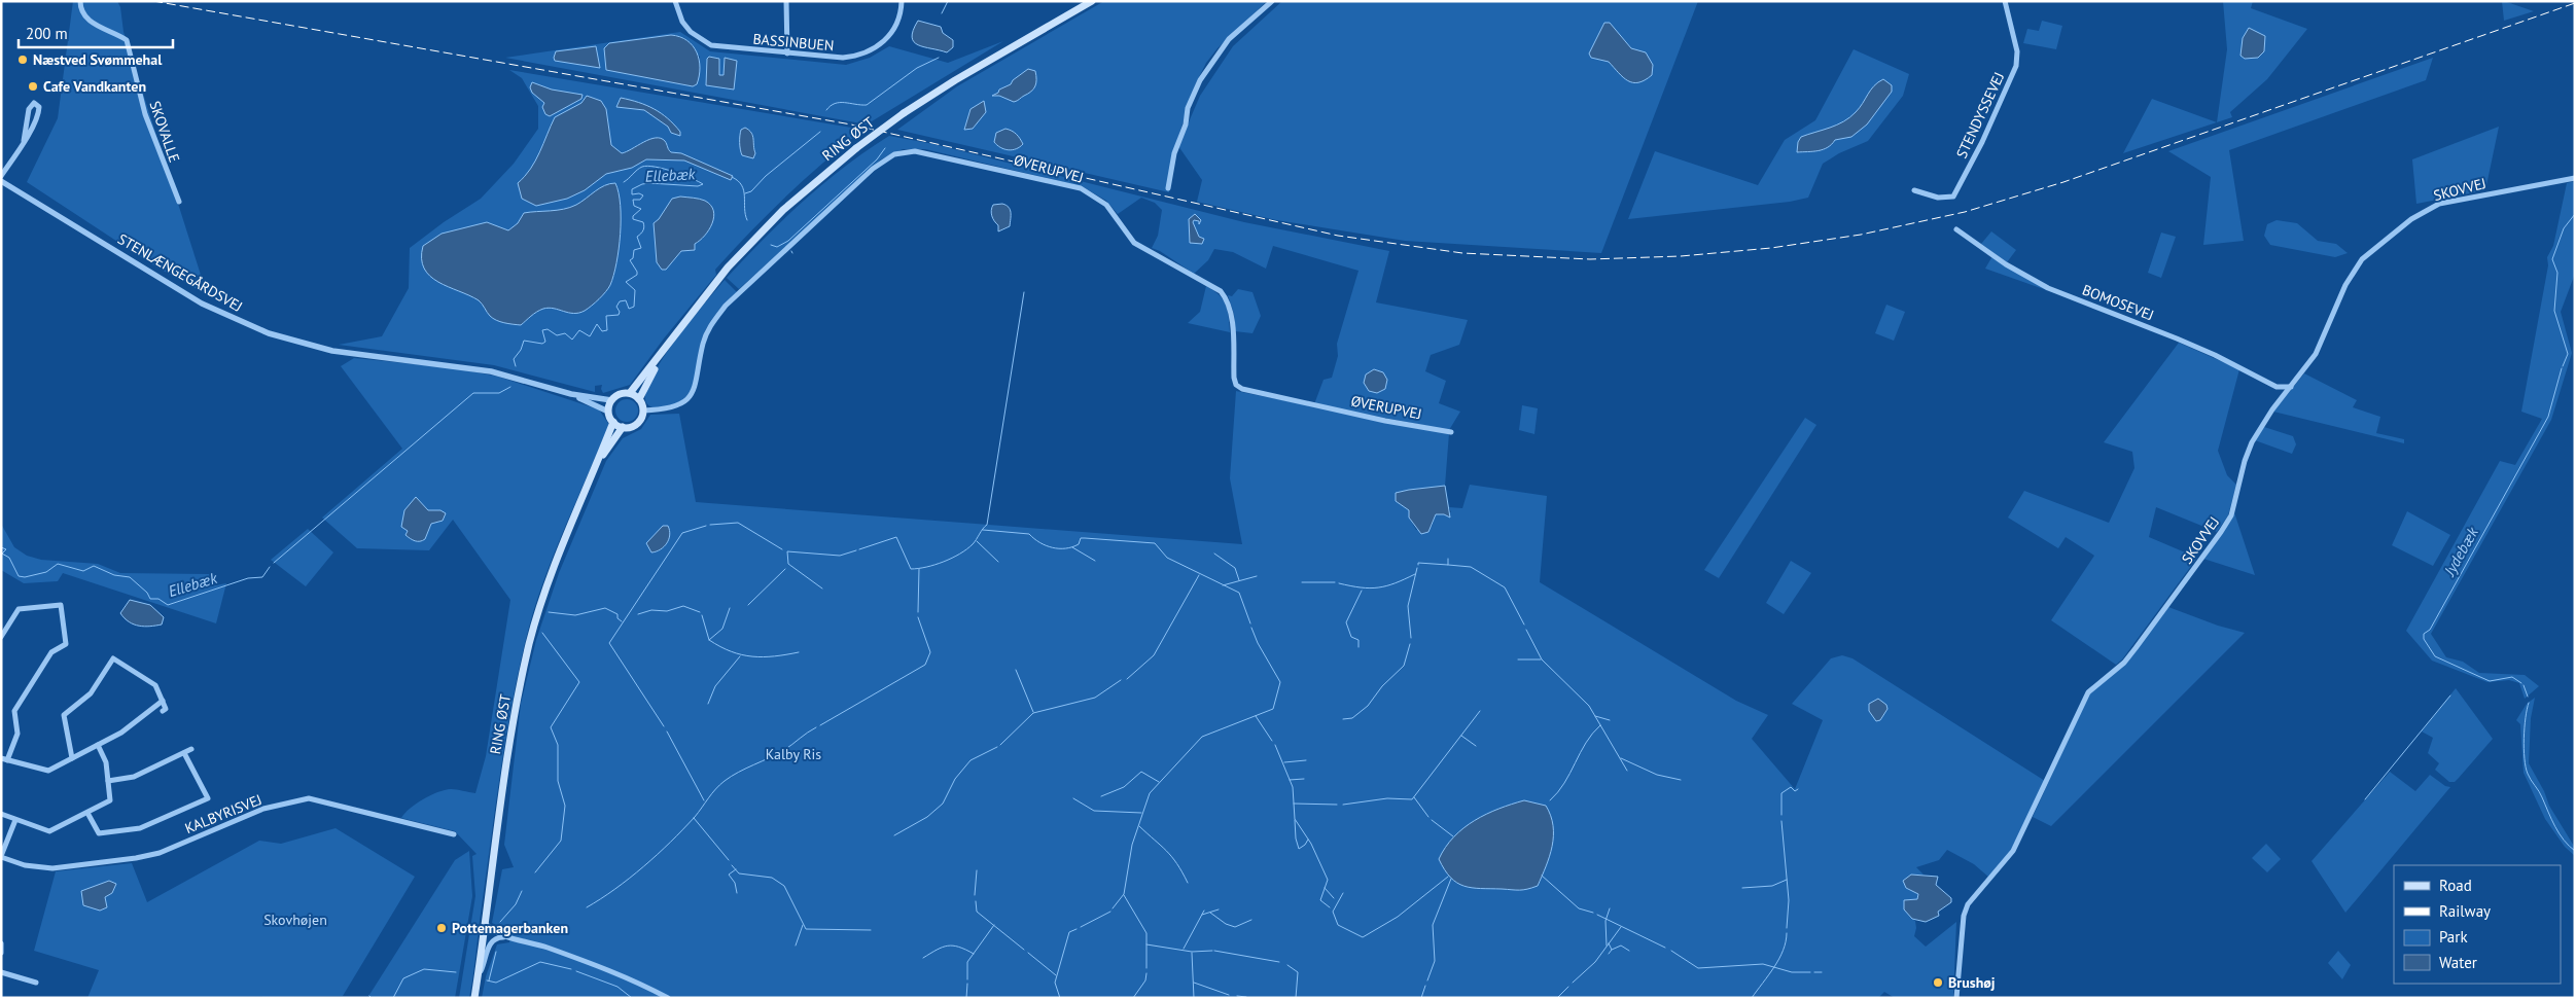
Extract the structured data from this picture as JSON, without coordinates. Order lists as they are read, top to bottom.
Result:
{
  "streets": {
    "main road": ["RING ØST"],
    "street": [
      "BASSINBUEN",
      "STENDYSSEVEJ",
      "SKOVALLE",
      "ØVERUPVEJ",
      "SKOVVEJ",
      "STENLÆNGEGÅRDSVEJ",
      "BOMOSEVEJ",
      "KALBYRISVEJ"
    ]
  },
  "crossings": [
    ["RING ØST", "ØVERUPVEJ"],
    ["RING ØST", "STENLÆNGEGÅRDSVEJ"],
    ["ØVERUPVEJ", "STENLÆNGEGÅRDSVEJ"],
    ["SKOVVEJ", "BOMOSEVEJ"]
  ],
  "water": ["Ellebæk", "Jydebæk"],
  "parks": ["Kalby Ris", "Skovhøjen"],
  "places": [
    "Næstved Svømmehal",
    "Cafe Vandkanten",
    "Pottemagerbanken",
    "Brushøj"
  ],
  "legend": [
    "Road",
    "Railway",
    "Park",
    "Water"
  ],
  "scale_bar": "200 m"
}
